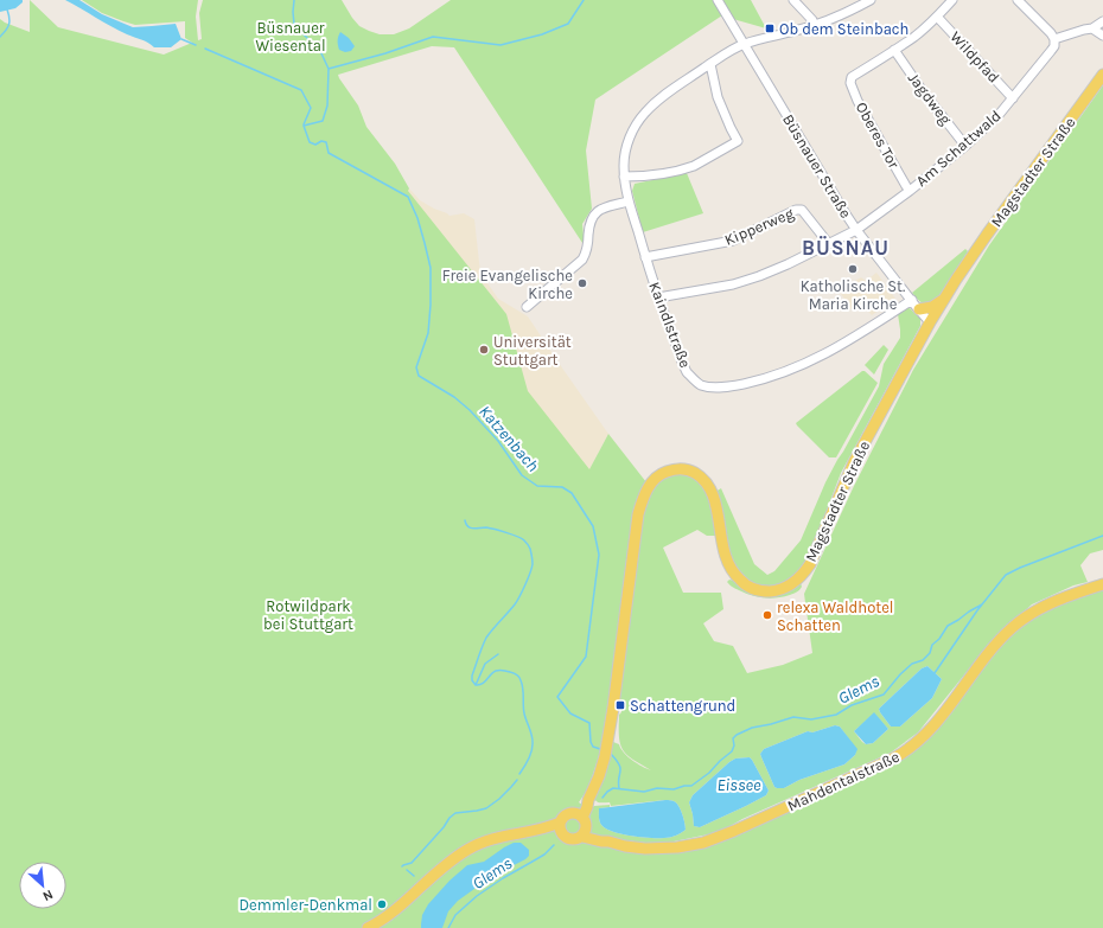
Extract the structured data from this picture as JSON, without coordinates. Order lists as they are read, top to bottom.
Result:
{
  "streets": {
    "main road": ["Magstadter Straße", "Mahdentalstraße"],
    "street": [
      "Wildpfad",
      "Jagdweg",
      "Oberes Tor",
      "Am Schattwald",
      "Büsnauer Straße",
      "Kipperweg",
      "Kaindlstraße"
    ]
  },
  "crossings": [
    ["Wildpfad", "Am Schattwald"],
    ["Jagdweg", "Oberes Tor"],
    ["Jagdweg", "Am Schattwald"],
    ["Oberes Tor", "Am Schattwald"],
    ["Am Schattwald", "Büsnauer Straße"],
    ["Am Schattwald", "Kipperweg"],
    ["Am Schattwald", "Kaindlstraße"],
    ["Büsnauer Straße", "Magstadter Straße"],
    ["Büsnauer Straße", "Kaindlstraße"],
    ["Magstadter Straße", "Mahdentalstraße"],
    ["Kipperweg", "Kaindlstraße"]
  ],
  "districts": ["BÜSNAU"],
  "water": ["Katzenbach", "Glems", "Eissee"],
  "parks": ["Büsnauer Wiesental", "Rotwildpark bei Stuttgart"],
  "places": {
    "transit": ["Ob dem Steinbach", "Schattengrund"],
    "other": [
      "Katholische St. Maria Kirche",
      "Freie Evangelische Kirche",
      "Universität Stuttgart",
      "relexa Waldhotel Schatten",
      "Demmler-Denkmal"
    ]
  },
  "north": "bottom right"
}
